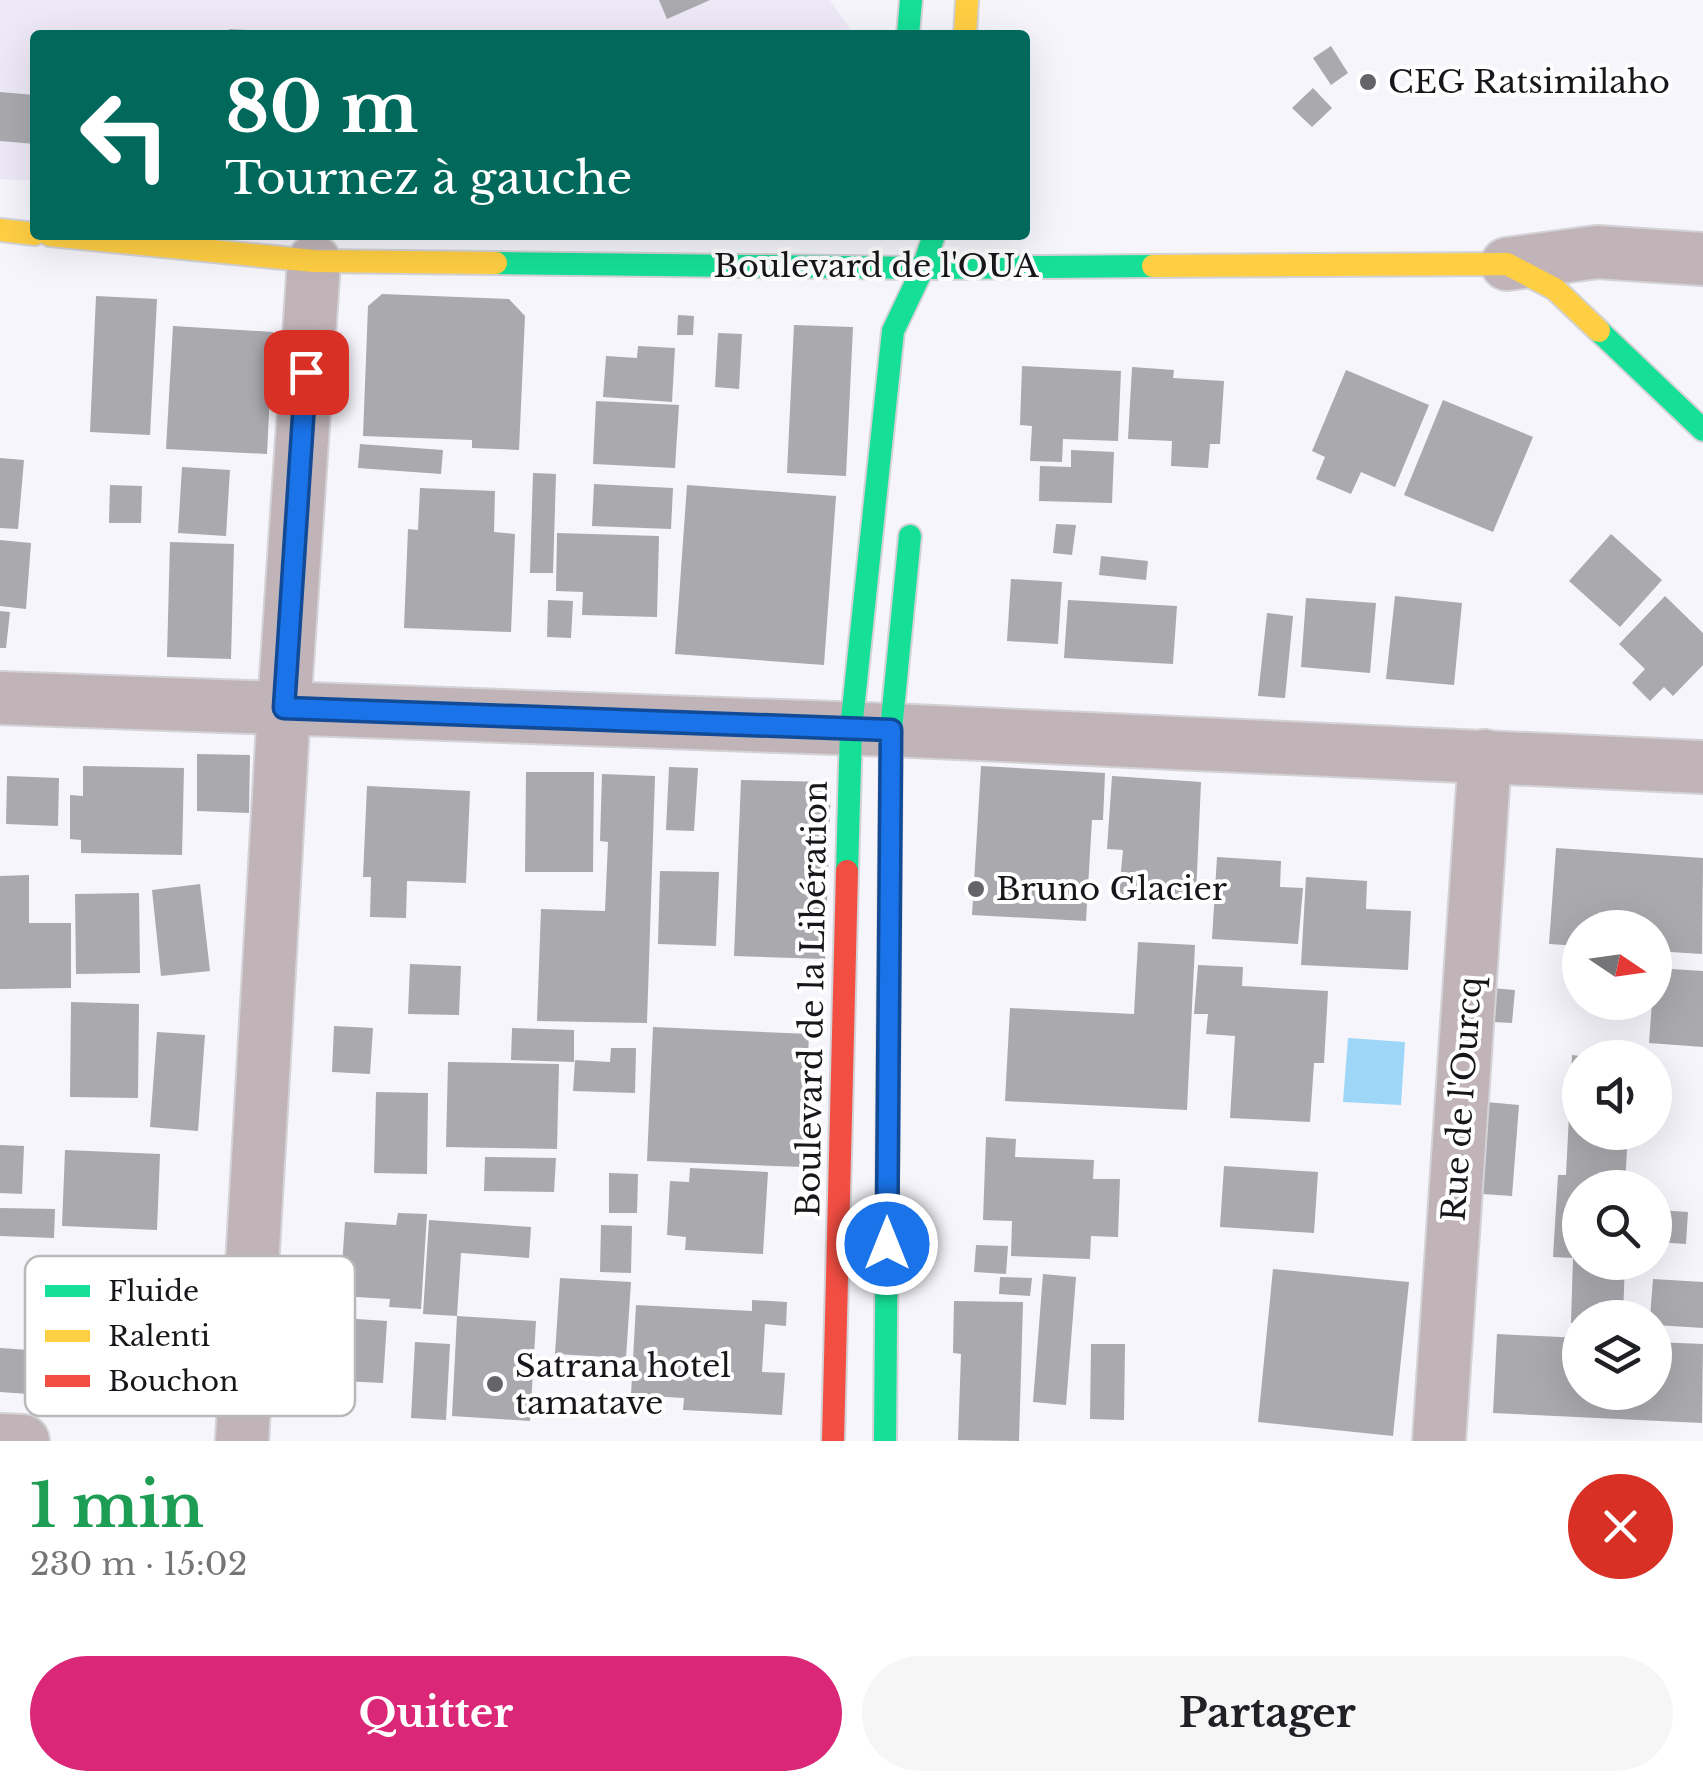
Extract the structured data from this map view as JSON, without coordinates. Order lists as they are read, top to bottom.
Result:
{
  "streets": {
    "street": ["Boulevard de l'OUA", "Boulevard de la Libération", "Rue de l'Ourcq"]
  },
  "crossings": [
    ["Boulevard de l'OUA", "Boulevard de la Libération"]
  ],
  "places": ["CEG Ratsimilaho", "Bruno Glacier", "Satrana hotel tamatave"],
  "legend": ["Fluide", "Ralenti", "Bouchon"],
  "north": "right",
  "page": {
    "turn": ["80 m", "Tournez à gauche"],
    "heading": ["1 min", "230 m · 15:02"],
    "buttons": ["Quitter", "Partager"]
  }
}
